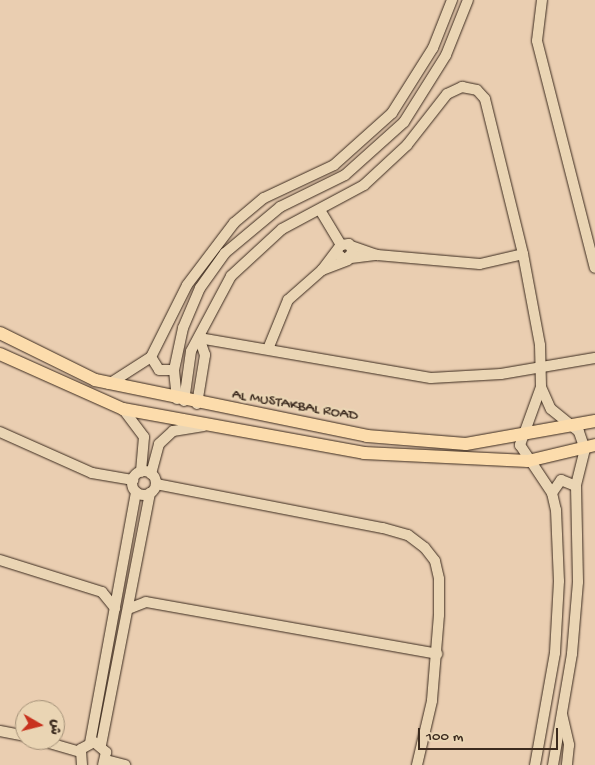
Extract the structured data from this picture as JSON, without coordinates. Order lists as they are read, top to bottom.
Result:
{
  "streets": {
    "main road": ["AL MUSTAKBAL ROAD"]
  },
  "scale_bar": "100 m",
  "north": "right"
}
